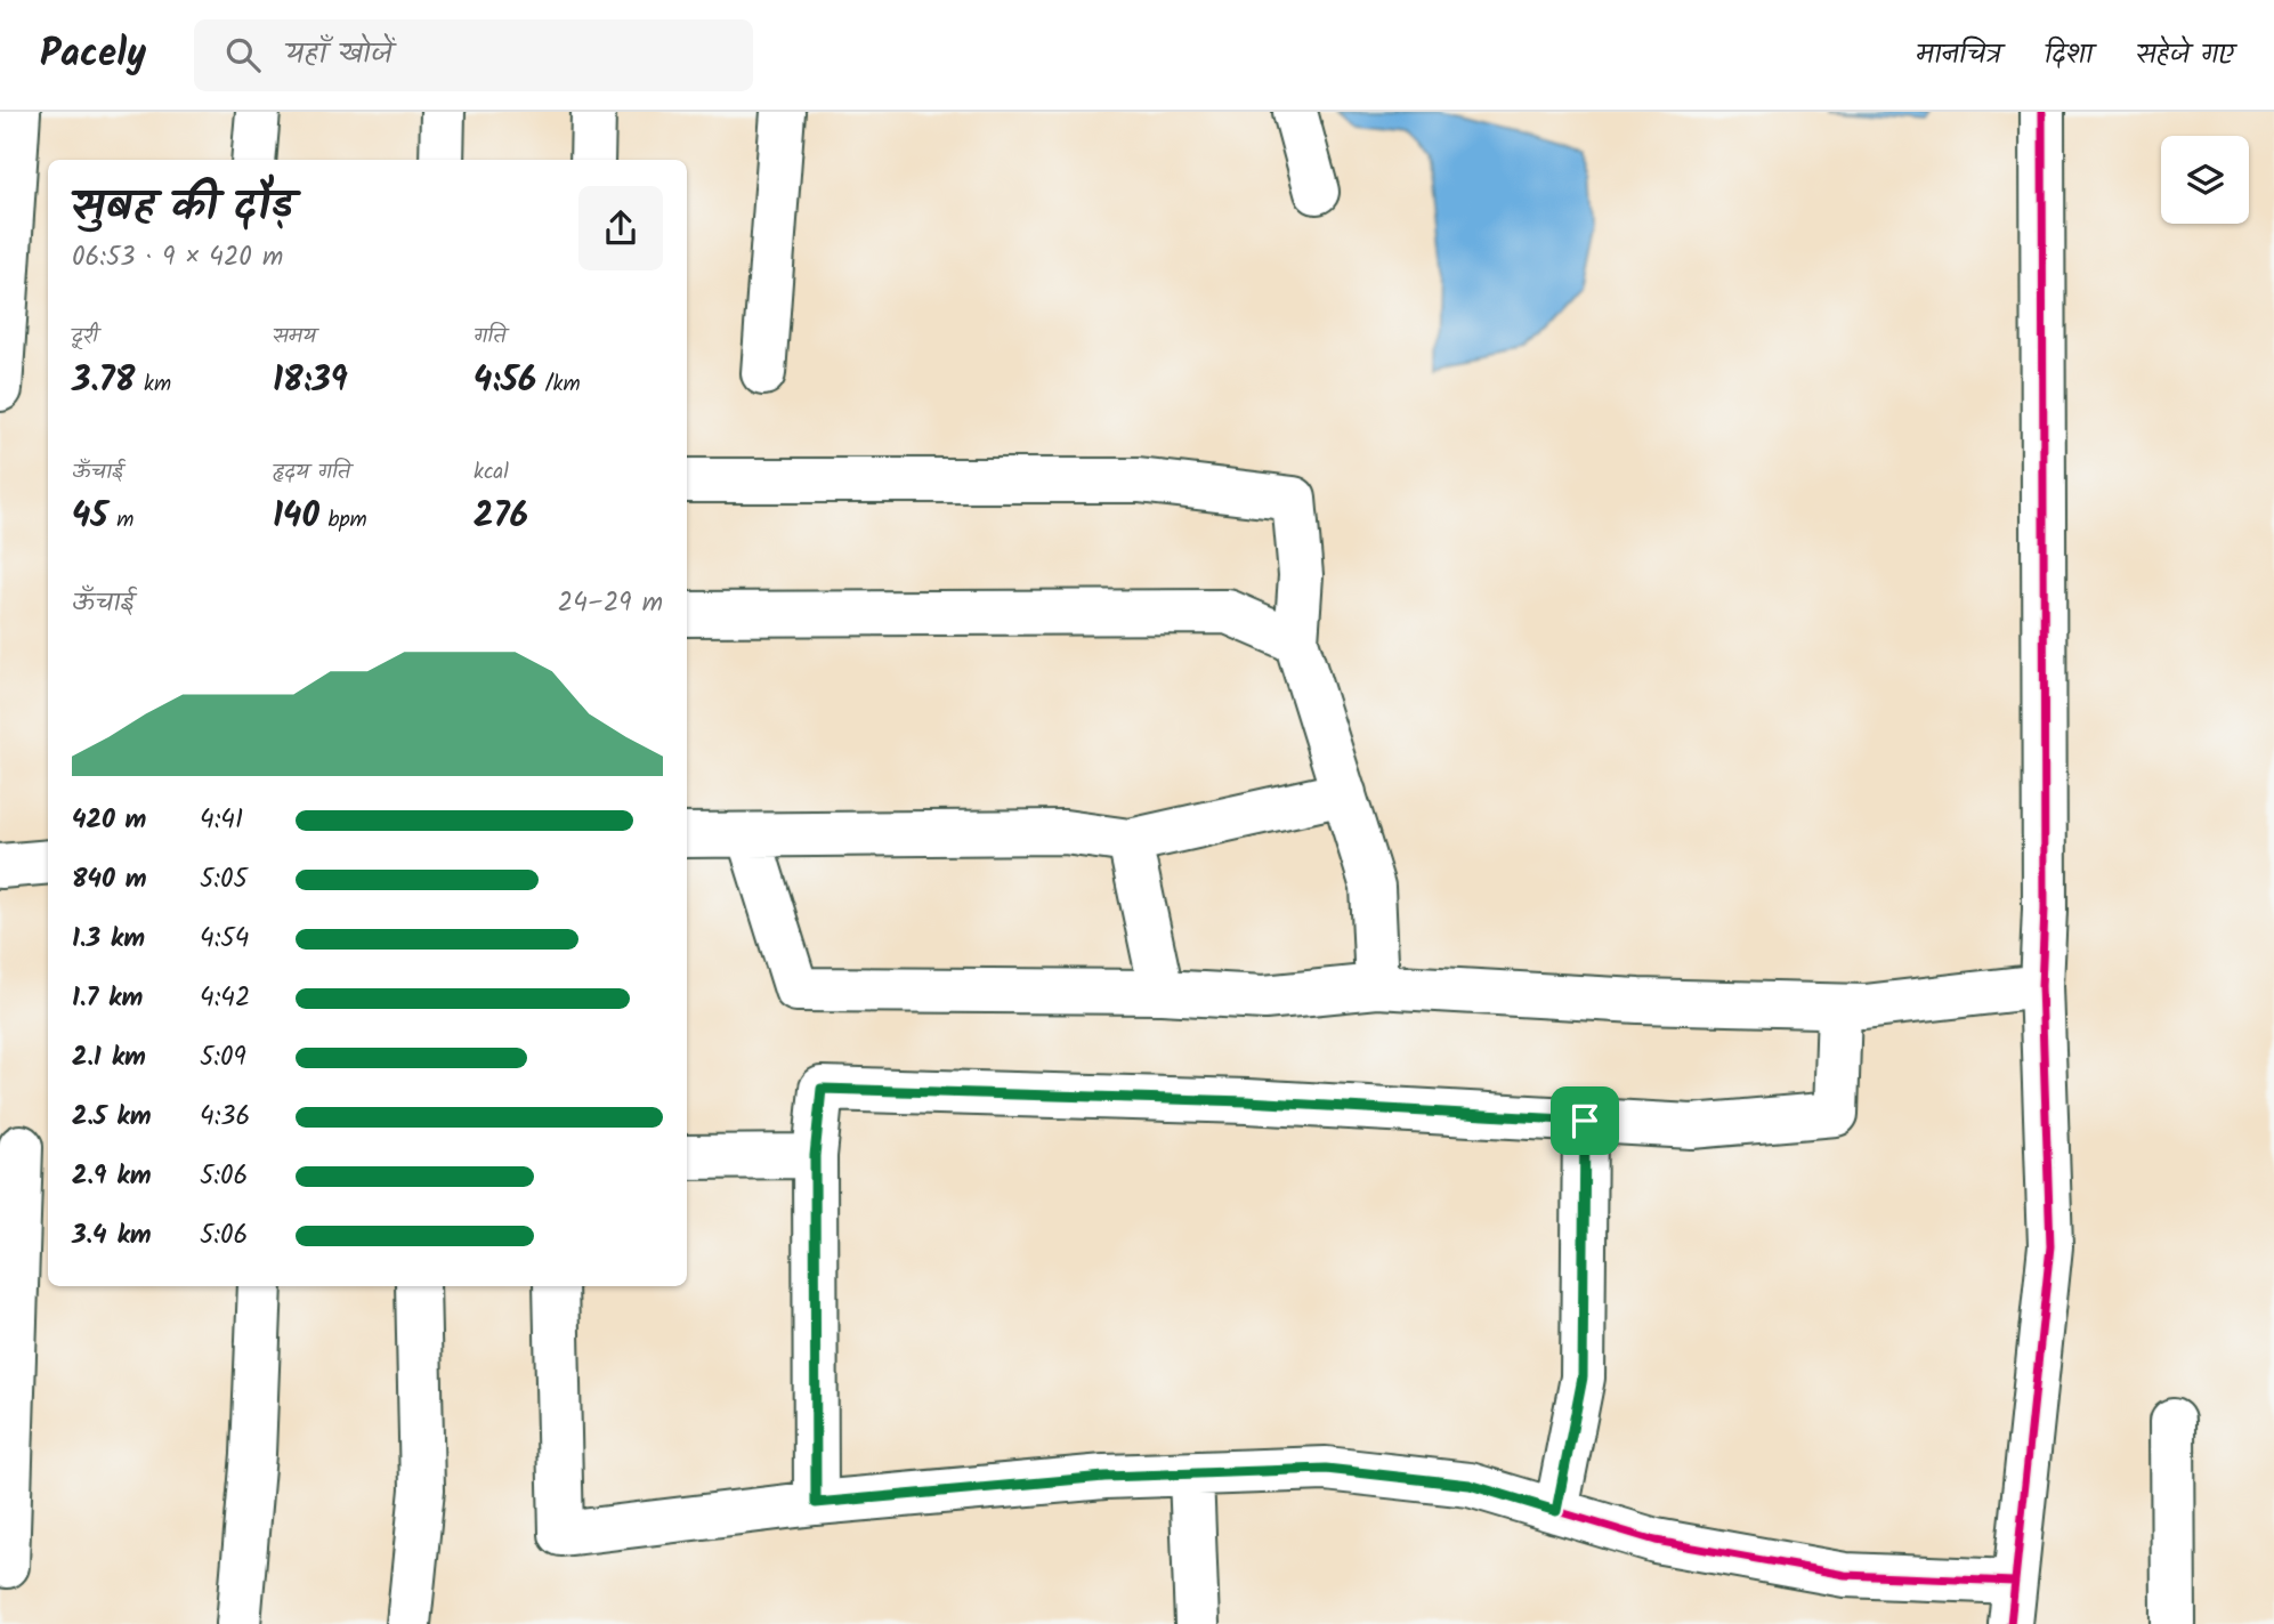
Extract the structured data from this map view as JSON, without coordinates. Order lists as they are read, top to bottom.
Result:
{
  "page": {
    "header": "Pacely",
    "search": "यहाँ खोजें",
    "nav": ["मानचित्र", "दिशा", "सहेजे गए"],
    "heading": ["सुबह की दौड़", "06:53 · 9 × 420 m"],
    "stats": [
      ["दूरी", "3.78 km"],
      ["समय", "18:39"],
      ["गति", "4:56 /km"],
      ["ऊँचाई", "45 m"],
      ["हृदय गति", "140 bpm"],
      ["kcal", "276"]
    ],
    "chart": ["ऊँचाई", "24–29 m"],
    "list": [
      {
        "name": "420 m",
        "note": "4:41"
      },
      {
        "name": "840 m",
        "note": "5:05"
      },
      {
        "name": "1.3 km",
        "note": "4:54"
      },
      {
        "name": "1.7 km",
        "note": "4:42"
      },
      {
        "name": "2.1 km",
        "note": "5:09"
      },
      {
        "name": "2.5 km",
        "note": "4:36"
      },
      {
        "name": "2.9 km",
        "note": "5:06"
      },
      {
        "name": "3.4 km",
        "note": "5:06"
      }
    ]
  }
}
